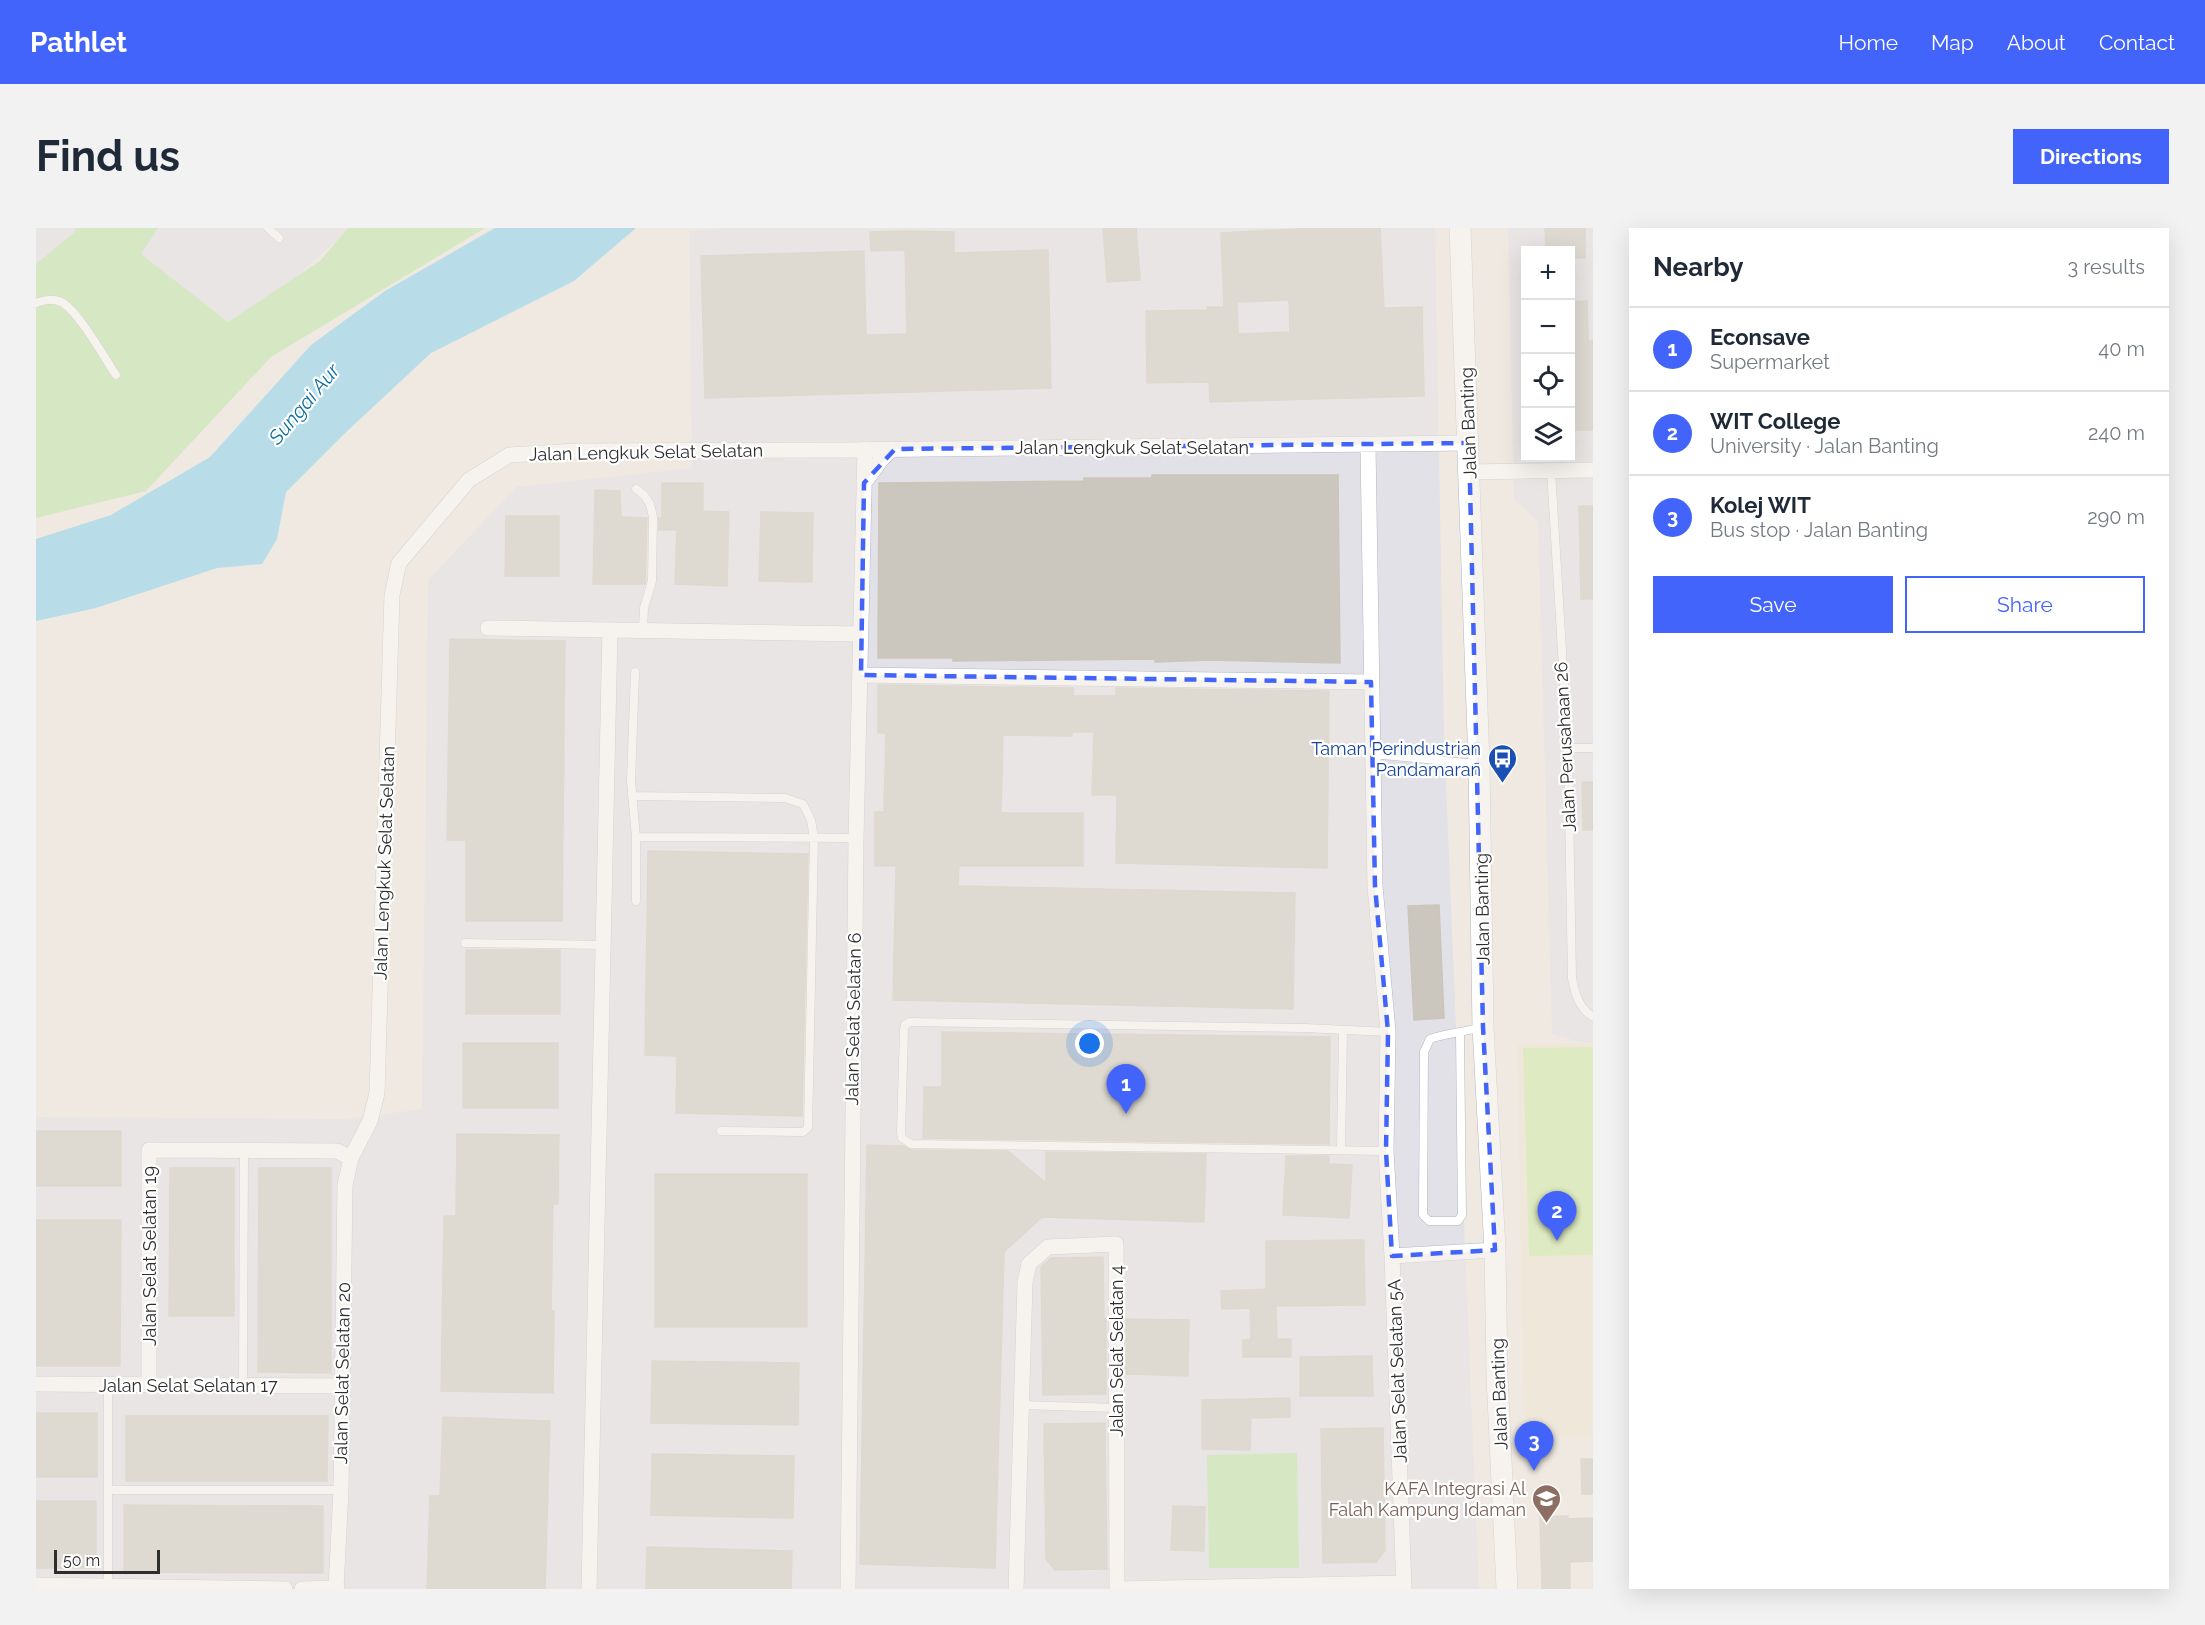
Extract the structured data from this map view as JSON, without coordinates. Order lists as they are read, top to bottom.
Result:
{
  "streets": {
    "main road": ["Jalan Banting"],
    "street": [
      "Jalan Lengkuk Selat Selatan",
      "Jalan Selat Selatan 6",
      "Jalan Selat Selatan 19",
      "Jalan Selat Selatan 4",
      "Jalan Selat Selatan 5A",
      "Jalan Selat Selatan 20",
      "Jalan Selat Selatan 17"
    ],
    "lane": ["Jalan Perusahaan 26"]
  },
  "crossings": [
    ["Jalan Banting", "Jalan Lengkuk Selat Selatan"],
    ["Jalan Banting", "Jalan Selat Selatan 5A"],
    ["Jalan Lengkuk Selat Selatan", "Jalan Selat Selatan 6"],
    ["Jalan Lengkuk Selat Selatan", "Jalan Selat Selatan 19"],
    ["Jalan Lengkuk Selat Selatan", "Jalan Selat Selatan 20"],
    ["Jalan Selat Selatan 19", "Jalan Selat Selatan 20"],
    ["Jalan Selat Selatan 19", "Jalan Selat Selatan 17"],
    ["Jalan Selat Selatan 20", "Jalan Selat Selatan 17"]
  ],
  "water": ["Sungai Aur"],
  "places": {
    "bus stop": ["Taman Perindustrian Pandamaran"],
    "school or university": ["KAFA Integrasi Al Falah Kampung Idaman"]
  },
  "scale_bar": "50 m",
  "page": {
    "header": "Pathlet",
    "nav": [
      "Home",
      "Map",
      "About",
      "Contact"
    ],
    "buttons": [
      "Directions",
      ["Save", "Share"]
    ],
    "title": "Find us",
    "heading": ["Nearby", "3 results"],
    "map_buttons": ["+", "−"],
    "list": [
      {
        "mark": "1",
        "name": "Econsave",
        "note": "Supermarket",
        "value": "40 m"
      },
      {
        "mark": "2",
        "name": "WIT College",
        "note": "University · Jalan Banting",
        "value": "240 m"
      },
      {
        "mark": "3",
        "name": "Kolej WIT",
        "note": "Bus stop · Jalan Banting",
        "value": "290 m"
      }
    ],
    "pins": ["1", "2", "3"],
    "scale": "50 m"
  }
}
